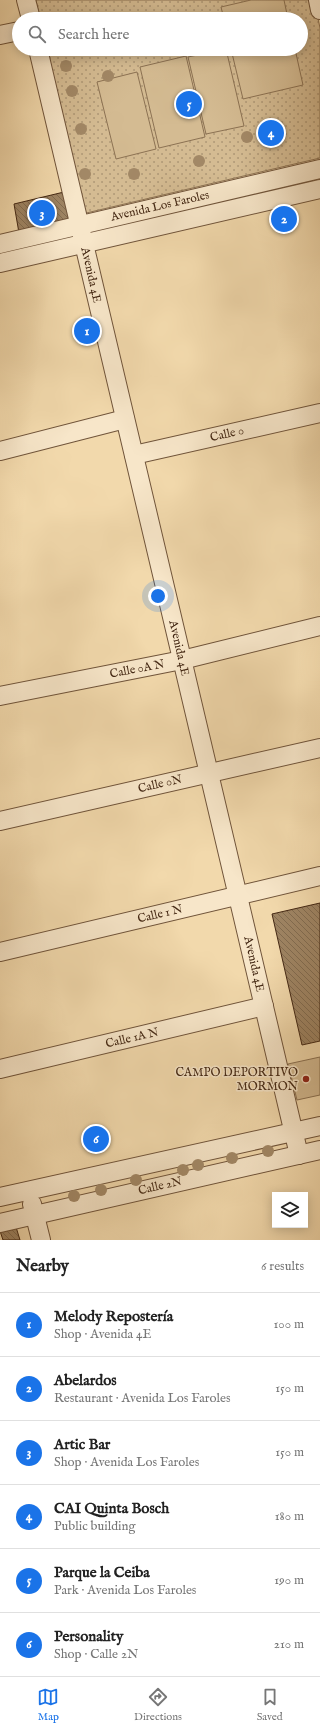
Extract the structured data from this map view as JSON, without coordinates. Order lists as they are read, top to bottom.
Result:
{
  "streets": {
    "street": [
      "Avenida Los Faroles",
      "Avenida 4E",
      "Calle 0",
      "Calle 0A N",
      "Calle 0N",
      "Calle 1 N",
      "Calle 1A N",
      "Calle 2N"
    ]
  },
  "crossings": [
    ["Avenida Los Faroles", "Avenida 4E"],
    ["Avenida 4E", "Calle 0"],
    ["Avenida 4E", "Calle 0A N"],
    ["Avenida 4E", "Calle 0N"],
    ["Avenida 4E", "Calle 1 N"],
    ["Avenida 4E", "Calle 1A N"],
    ["Avenida 4E", "Calle 2N"]
  ],
  "places": ["CAMPO DEPORTIVO MORMON"],
  "page": {
    "search": "Search here",
    "pins": [
      "5",
      "4",
      "3",
      "2",
      "1",
      "6"
    ],
    "heading": ["Nearby", "6 results"],
    "list": [
      {
        "mark": "1",
        "name": "Melody Repostería",
        "note": "Shop · Avenida 4E",
        "value": "100 m"
      },
      {
        "mark": "2",
        "name": "Abelardos",
        "note": "Restaurant · Avenida Los Faroles",
        "value": "150 m"
      },
      {
        "mark": "3",
        "name": "Artic Bar",
        "note": "Shop · Avenida Los Faroles",
        "value": "150 m"
      },
      {
        "mark": "4",
        "name": "CAI Quinta Bosch",
        "note": "Public building",
        "value": "180 m"
      },
      {
        "mark": "5",
        "name": "Parque la Ceiba",
        "note": "Park · Avenida Los Faroles",
        "value": "190 m"
      },
      {
        "mark": "6",
        "name": "Personality",
        "note": "Shop · Calle 2N",
        "value": "210 m"
      }
    ],
    "nav": ["Map", "Directions", "Saved"]
  }
}
